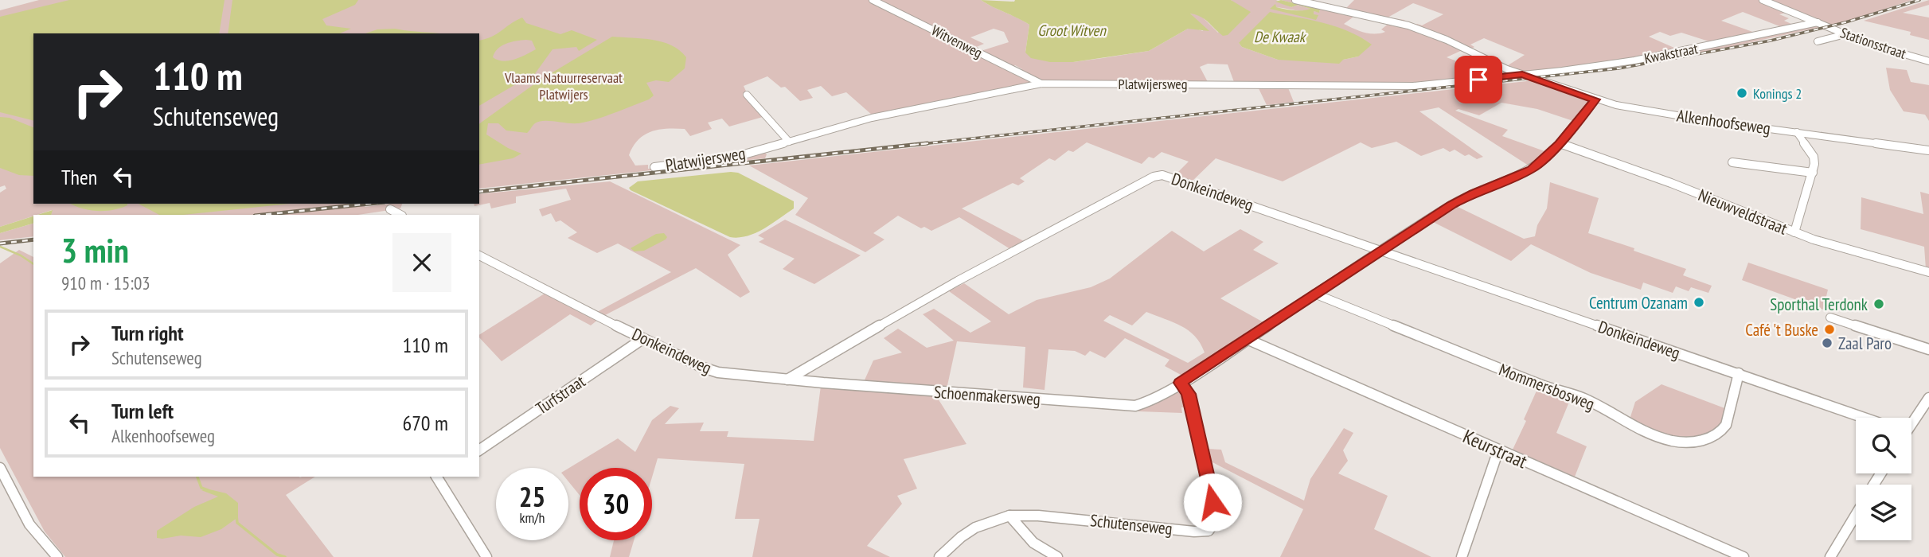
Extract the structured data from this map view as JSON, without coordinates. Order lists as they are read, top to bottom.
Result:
{
  "streets": {
    "street": [
      "Witvenweg",
      "Stationsstraat",
      "Kwakstraat",
      "Platwijersweg",
      "Alkenhoofseweg",
      "Donkeindeweg",
      "Nieuwveldstraat",
      "Mommersbosweg",
      "Turfstraat",
      "Schoenmakersweg",
      "Keurstraat",
      "Schutenseweg"
    ]
  },
  "crossings": [
    ["Witvenweg", "Platwijersweg"],
    ["Stationsstraat", "Kwakstraat"],
    ["Kwakstraat", "Platwijersweg"],
    ["Kwakstraat", "Alkenhoofseweg"],
    ["Platwijersweg", "Alkenhoofseweg"],
    ["Donkeindeweg", "Mommersbosweg"],
    ["Donkeindeweg", "Turfstraat"],
    ["Donkeindeweg", "Schoenmakersweg"],
    ["Schoenmakersweg", "Schutenseweg"]
  ],
  "water": ["Groot Witven", "De Kwaak"],
  "parks": ["Vlaams Natuurreservaat Platwijers"],
  "places": [
    "Konings 2",
    "Centrum Ozanam",
    "Sporthal Terdonk",
    "Café 't Buske",
    "Zaal Paro"
  ],
  "page": {
    "turn": ["110 m", "Schutenseweg"],
    "then": "Then",
    "heading": ["3 min", "910 m · 15:03"],
    "list": [
      {
        "name": "Turn right",
        "note": "Schutenseweg",
        "value": "110 m"
      },
      {
        "name": "Turn left",
        "note": "Alkenhoofseweg",
        "value": "670 m"
      }
    ],
    "speed": "25 km/h",
    "limit": "30"
  }
}
